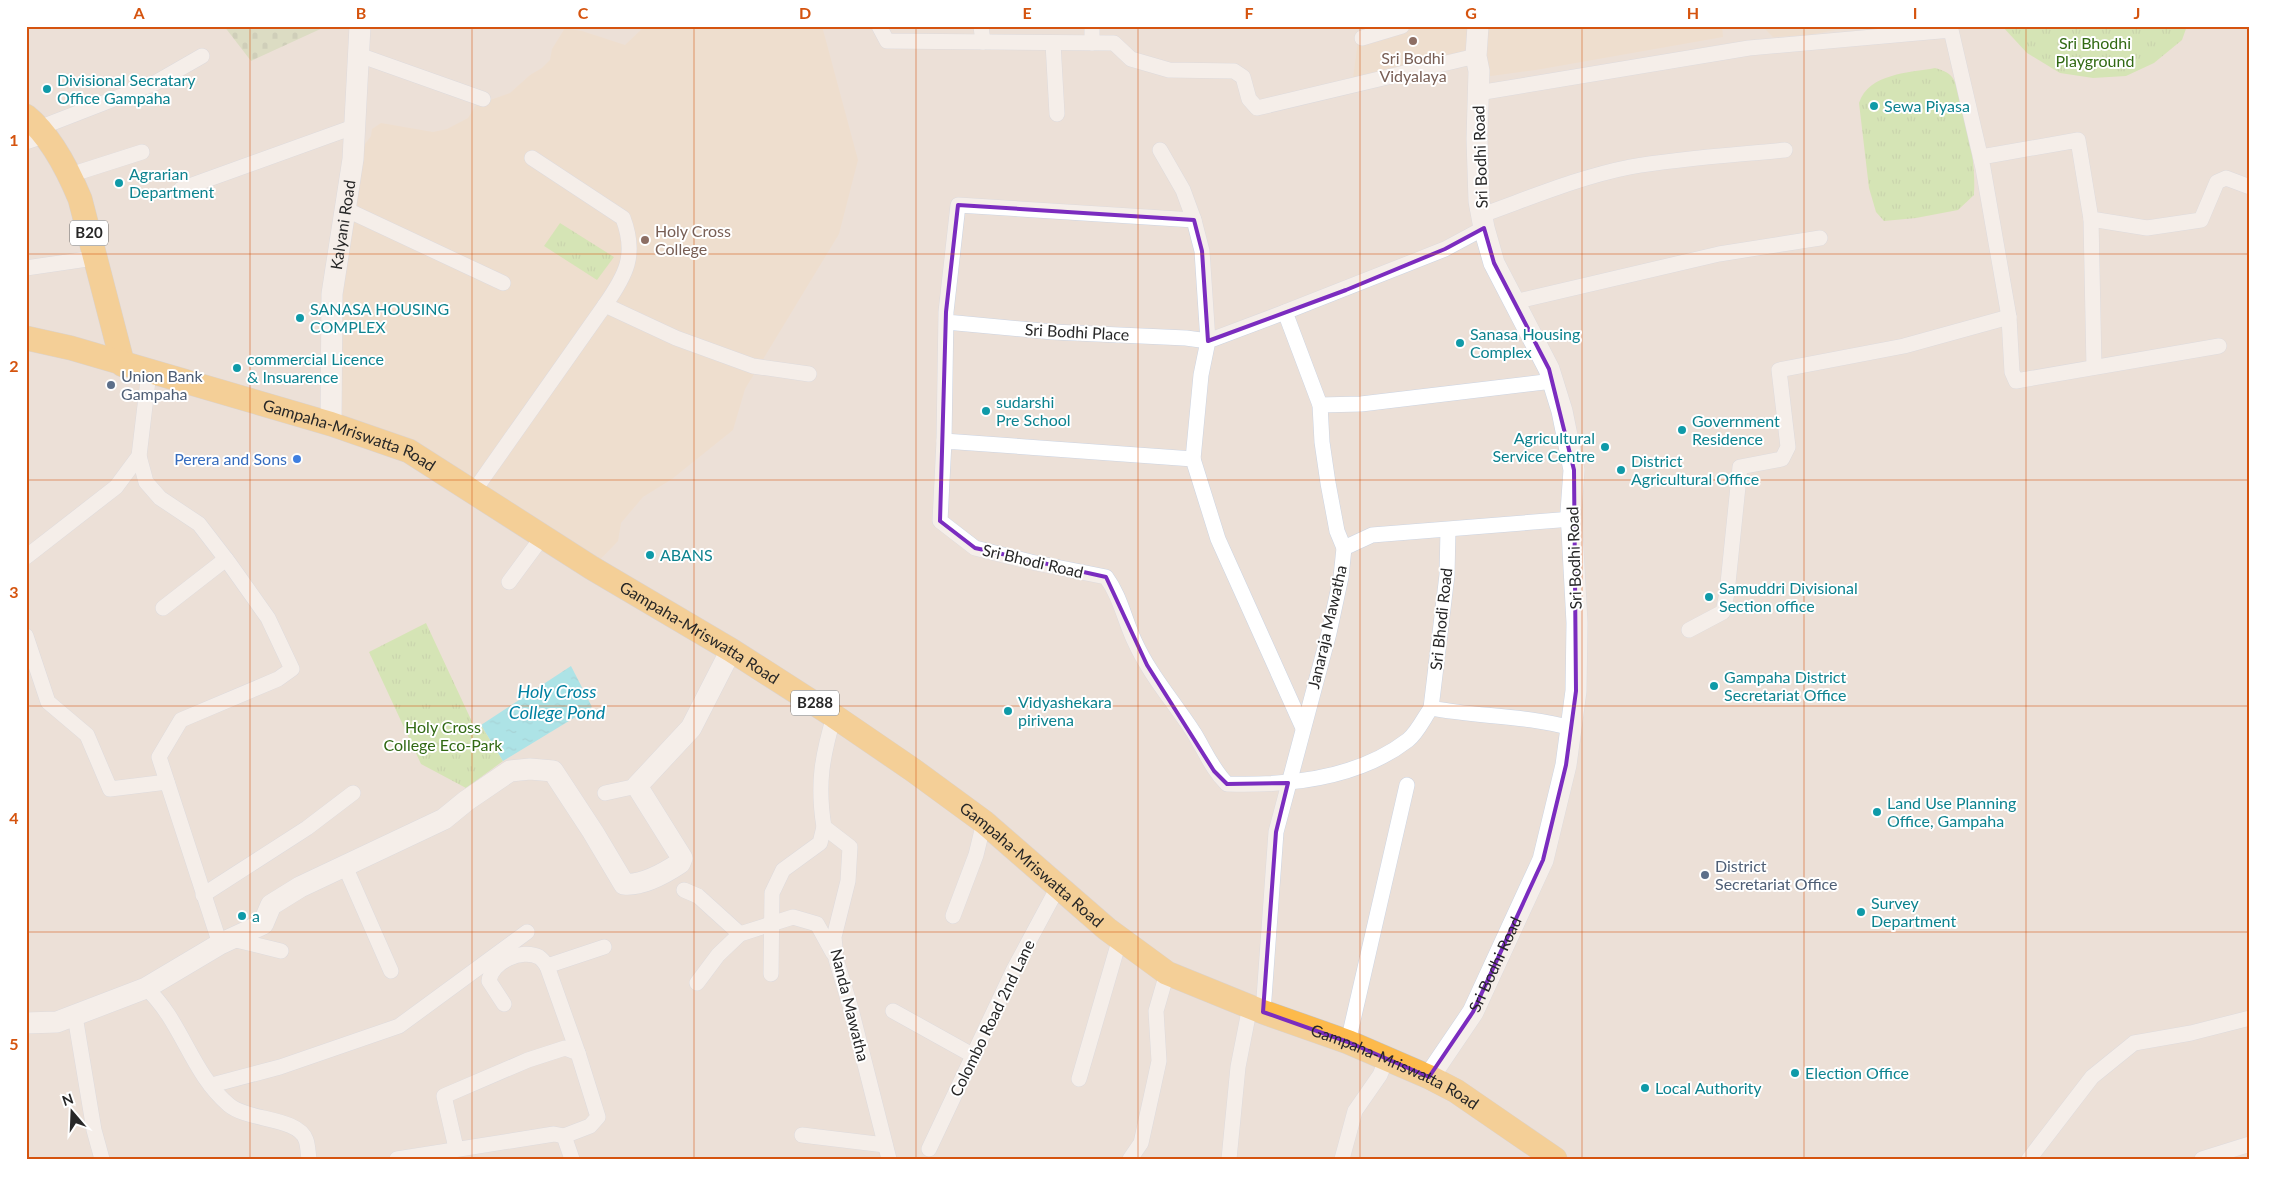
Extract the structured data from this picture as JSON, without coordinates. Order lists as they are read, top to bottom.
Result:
{
  "streets": {
    "main road": ["B20", "Gampaha-Mriswatta Road", "B288"],
    "street": [
      "Sri Bodhi Road",
      "Kalyani Road",
      "Sri Bodhi Place",
      "Sri Bhodi Road",
      "Janaraja Mawatha",
      "Nanda Mawatha",
      "Colombo Road 2nd Lane"
    ]
  },
  "crossings": [
    ["Sri Bodhi Road", "Gampaha-Mriswatta Road"],
    ["Kalyani Road", "Gampaha-Mriswatta Road"],
    ["B20", "Gampaha-Mriswatta Road"],
    ["Gampaha-Mriswatta Road", "Janaraja Mawatha"],
    ["Gampaha-Mriswatta Road", "Colombo Road 2nd Lane"],
    ["Sri Bhodi Road", "Janaraja Mawatha"]
  ],
  "water": ["Holy Cross College Pond"],
  "parks": ["Sri Bhodhi Playground", "Holy Cross College Eco-Park"],
  "places": [
    "Sri Bodhi Vidyalaya",
    "Divisional Secratary Office Gampaha",
    "Sewa Piyasa",
    "Agrarian Department",
    "Holy Cross College",
    "SANASA HOUSING COMPLEX",
    "Sanasa Housing Complex",
    "commercial Licence & Insuarence",
    "Union Bank Gampaha",
    "sudarshi Pre School",
    "Government Residence",
    "Agricultural Service Centre",
    "Perera and Sons",
    "District Agricultural Office",
    "ABANS",
    "Samuddri Divisional Section office",
    "Gampaha District Secretariat Office",
    "Vidyashekara pirivena",
    "Land Use Planning Office, Gampaha",
    "District Secretariat Office",
    "Survey Department",
    "a",
    "Election Office",
    "Local Authority"
  ],
  "north": "top",
  "grid": {
    "columns": [
      "A",
      "B",
      "C",
      "D",
      "E",
      "F",
      "G",
      "H",
      "I",
      "J"
    ],
    "rows": [
      "1",
      "2",
      "3",
      "4",
      "5"
    ]
  }
}
